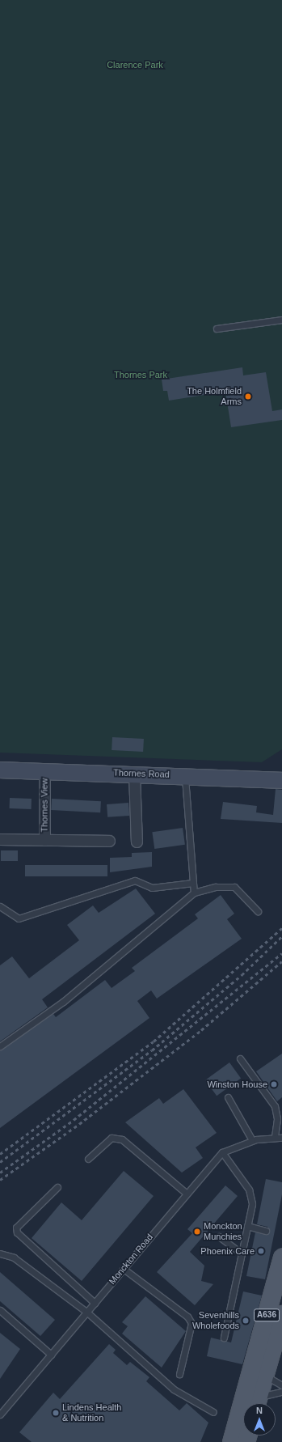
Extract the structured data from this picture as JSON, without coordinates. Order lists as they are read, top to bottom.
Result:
{
  "streets": {
    "main road": ["Thornes Road", "A636"],
    "street": ["Thornes View"],
    "lane": ["Monckton Road"]
  },
  "crossings": [
    ["Thornes Road", "Thornes View"]
  ],
  "parks": ["Clarence Park", "Thornes Park"],
  "places": [
    "The Holmfield Arms",
    "Winston House",
    "Monckton Munchies",
    "Phoenix Care",
    "Sevenhills Wholefoods",
    "Lindens Health & Nutrition"
  ],
  "north": "top"
}
